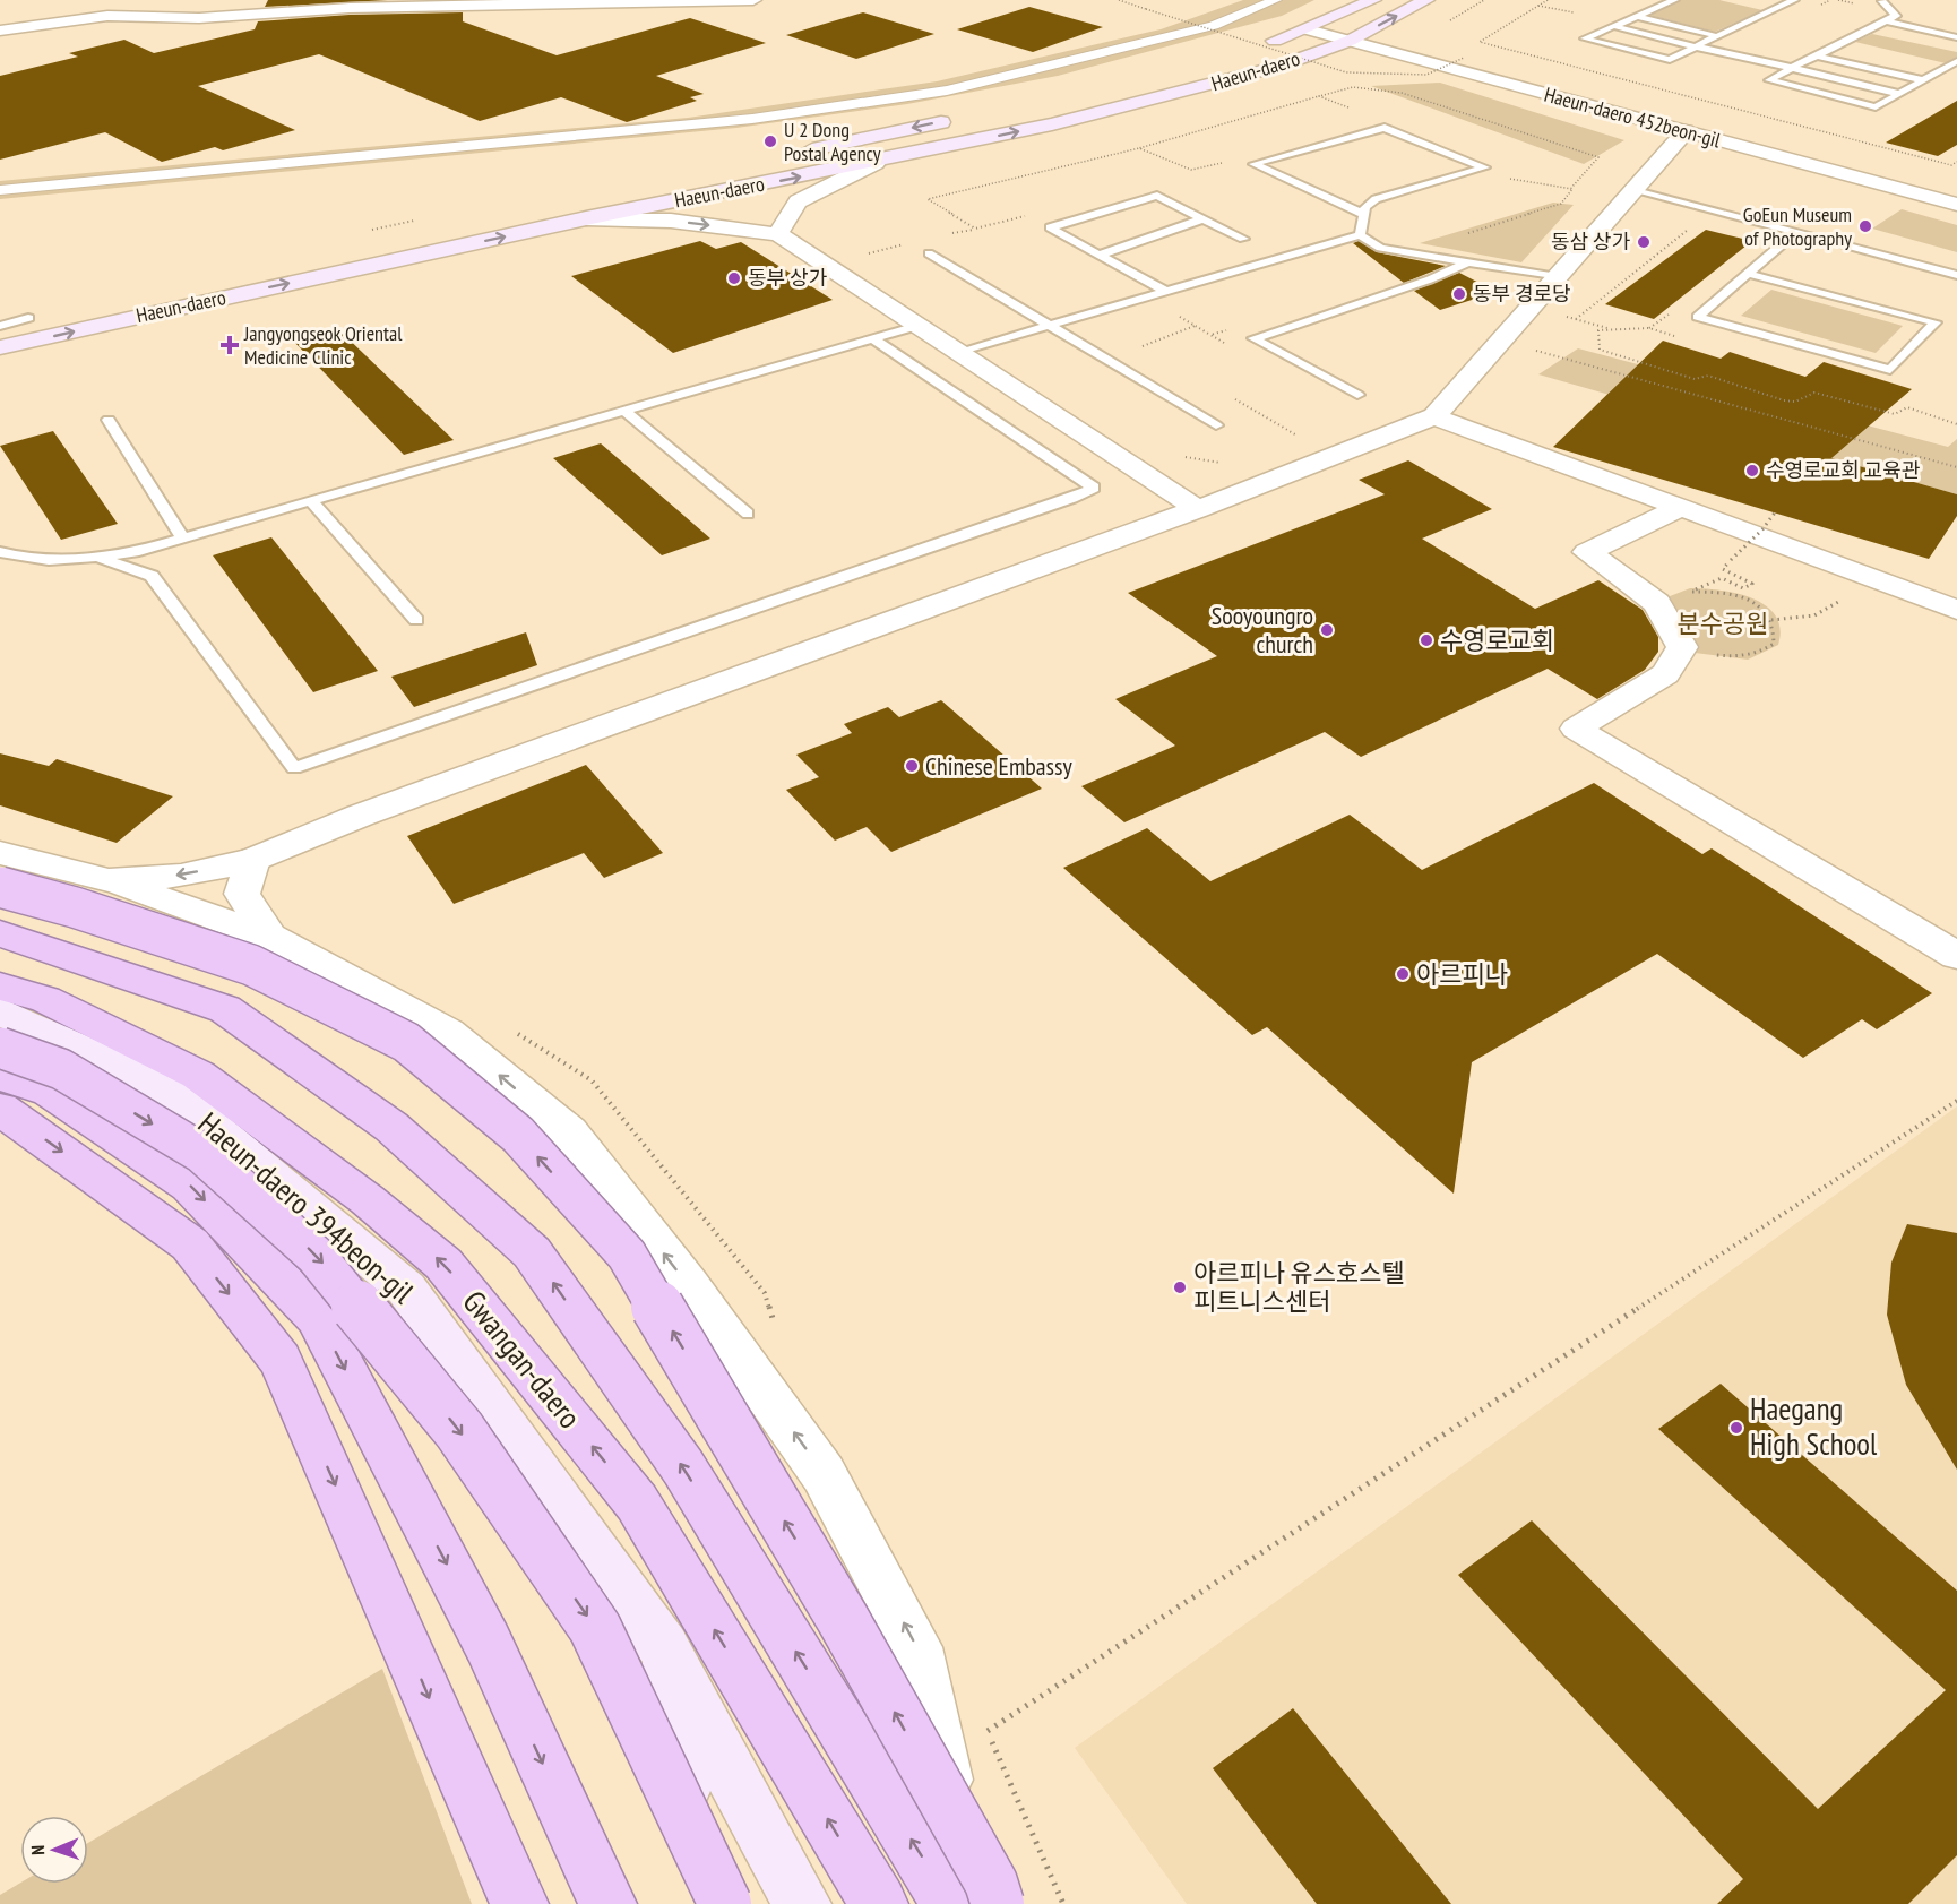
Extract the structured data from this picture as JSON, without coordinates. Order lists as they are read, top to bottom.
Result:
{
  "streets": {
    "highway": ["Gwangan-daero"],
    "main road": ["Haeun-daero", "Haeun-daero 394beon-gil"],
    "street": ["Haeun-daero 452beon-gil"]
  },
  "crossings": [
    ["Haeun-daero", "Haeun-daero 452beon-gil"]
  ],
  "parks": ["분수공원"],
  "places": {
    "other": [
      "U 2 Dong Postal Agency",
      "GoEun Museum of Photography",
      "동삼 상가",
      "동부 상가",
      "동부 경로당",
      "수영로교회 교육관",
      "Sooyoungro church",
      "수영로교회",
      "Chinese Embassy",
      "아르피나",
      "아르피나 유스호스텔 피트니스센터",
      "Haegang High School"
    ],
    "health": ["Jangyongseok Oriental Medicine Clinic"]
  },
  "north": "left"
}
